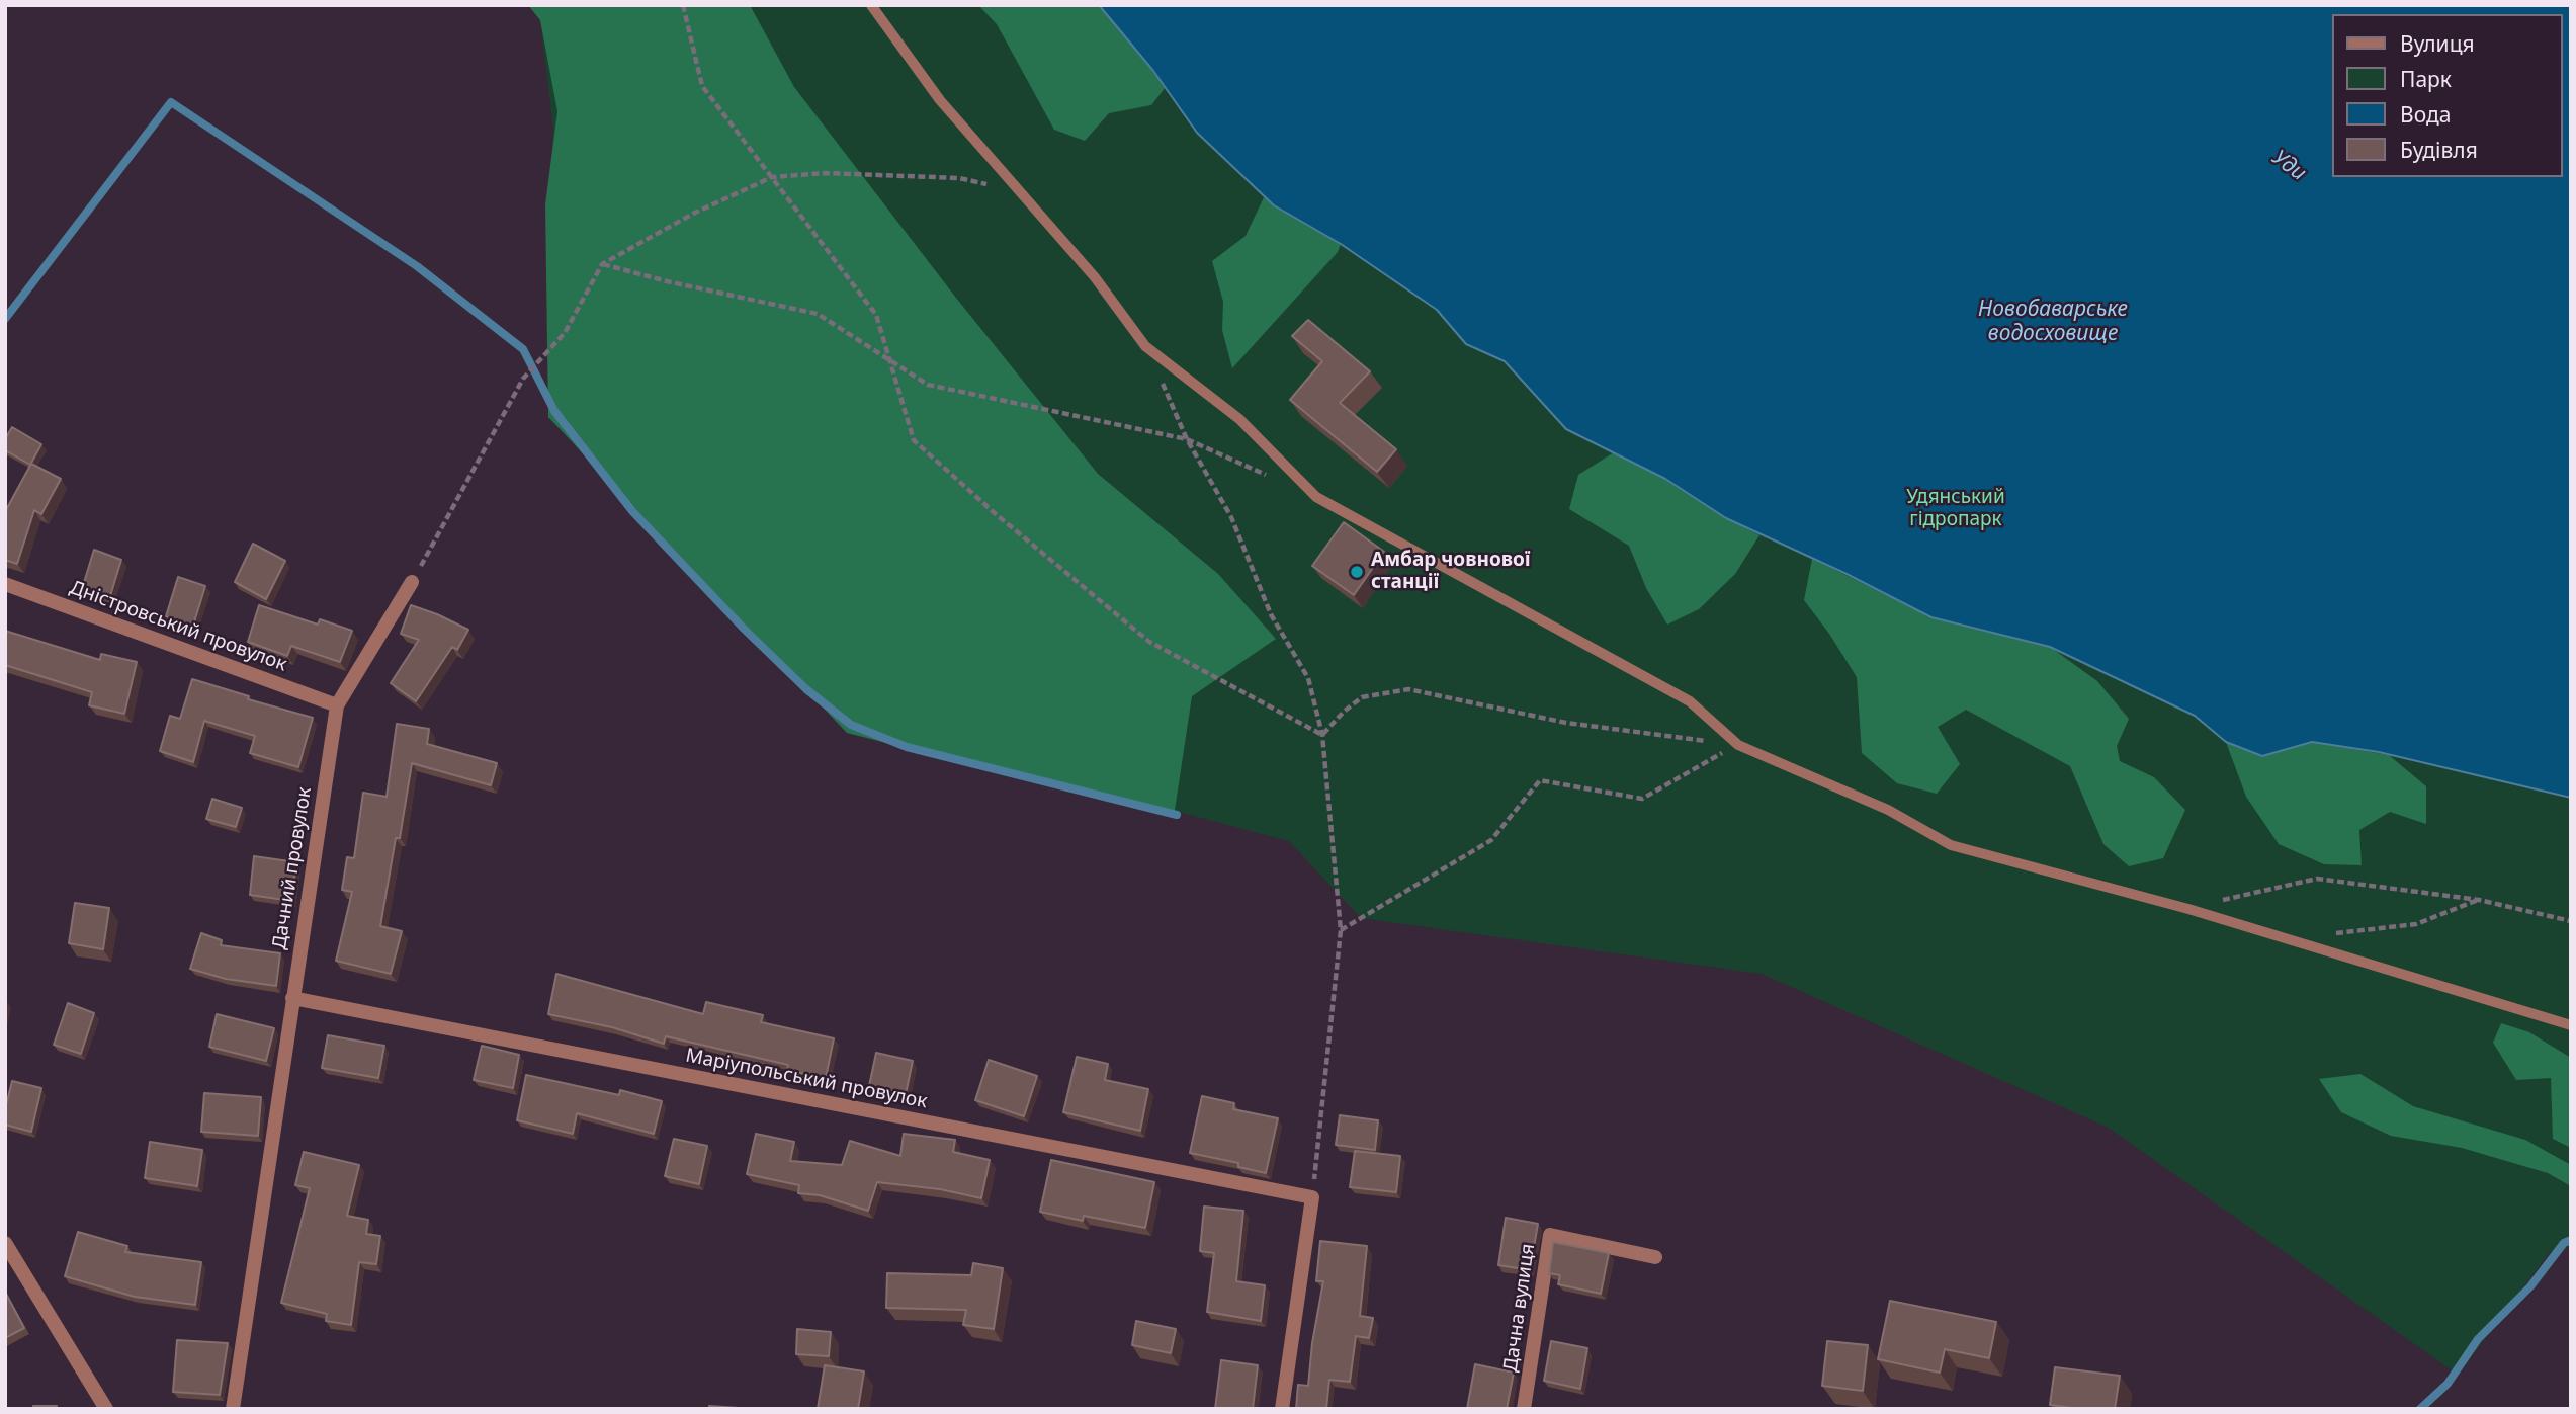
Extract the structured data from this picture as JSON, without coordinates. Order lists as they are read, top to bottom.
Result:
{
  "streets": {
    "street": [
      "Дністровський провулок",
      "Дачний провулок",
      "Маріупольський провулок",
      "Дачна вулиця"
    ]
  },
  "crossings": [
    ["Дністровський провулок", "Дачний провулок"],
    ["Дачний провулок", "Маріупольський провулок"]
  ],
  "water": ["Уди", "Новобаварське водосховище"],
  "parks": ["Удянський гідропарк"],
  "places": ["Амбар човнової станції"],
  "legend": [
    "Вулиця",
    "Парк",
    "Вода",
    "Будівля"
  ]
}
